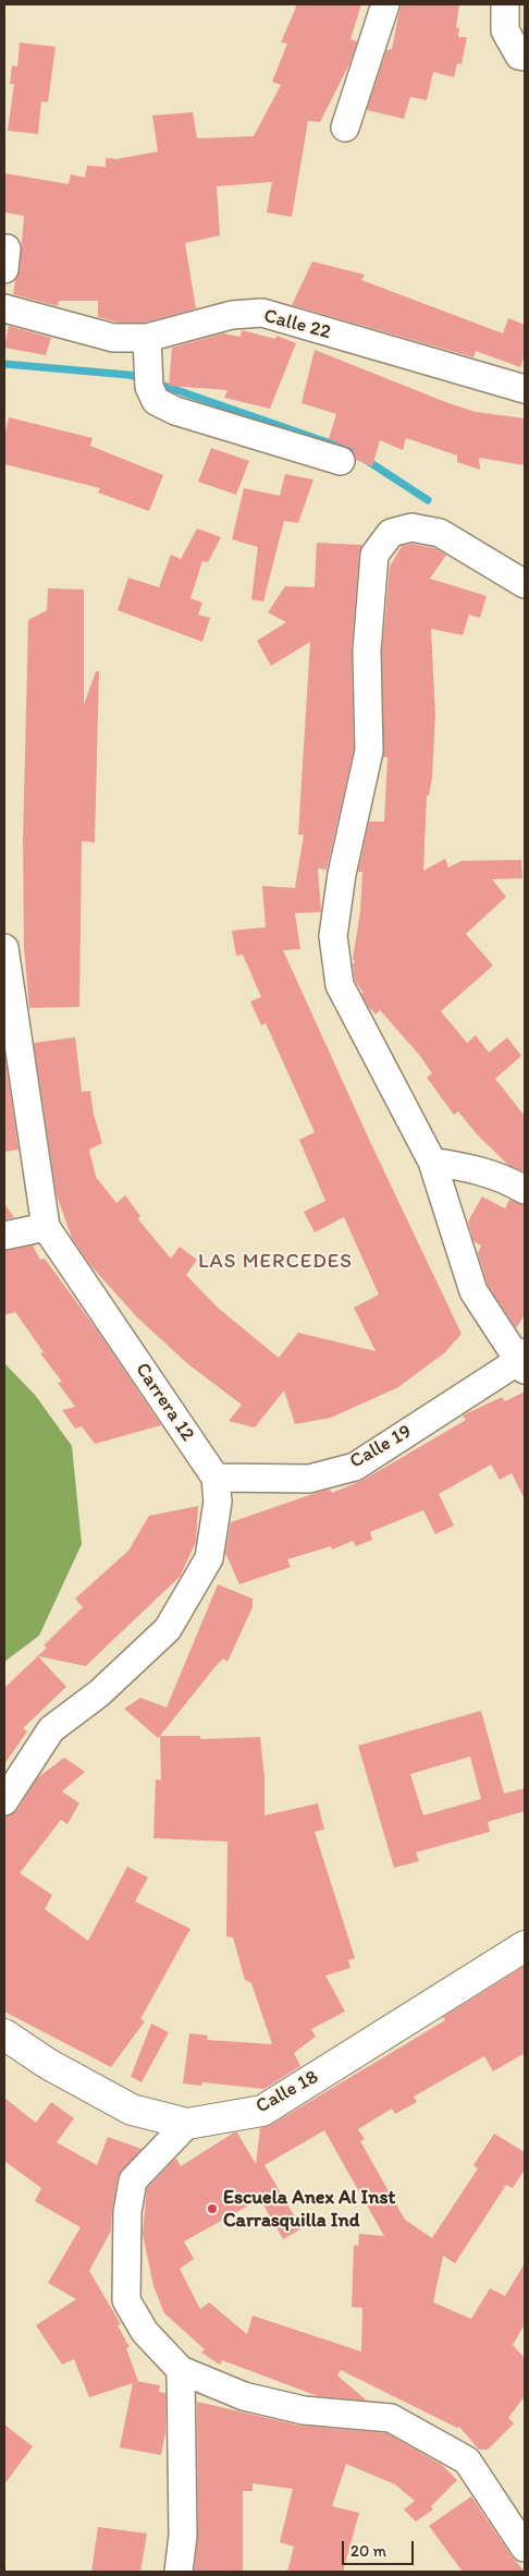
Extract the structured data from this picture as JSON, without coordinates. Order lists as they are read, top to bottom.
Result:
{
  "streets": {
    "main road": ["Calle 18"],
    "street": ["Calle 22", "Carrera 12", "Calle 19"]
  },
  "crossings": [
    ["Carrera 12", "Calle 19"]
  ],
  "districts": ["LAS MERCEDES"],
  "places": ["Escuela Anex Al Inst Carrasquilla Ind"],
  "scale_bar": "20 m"
}
